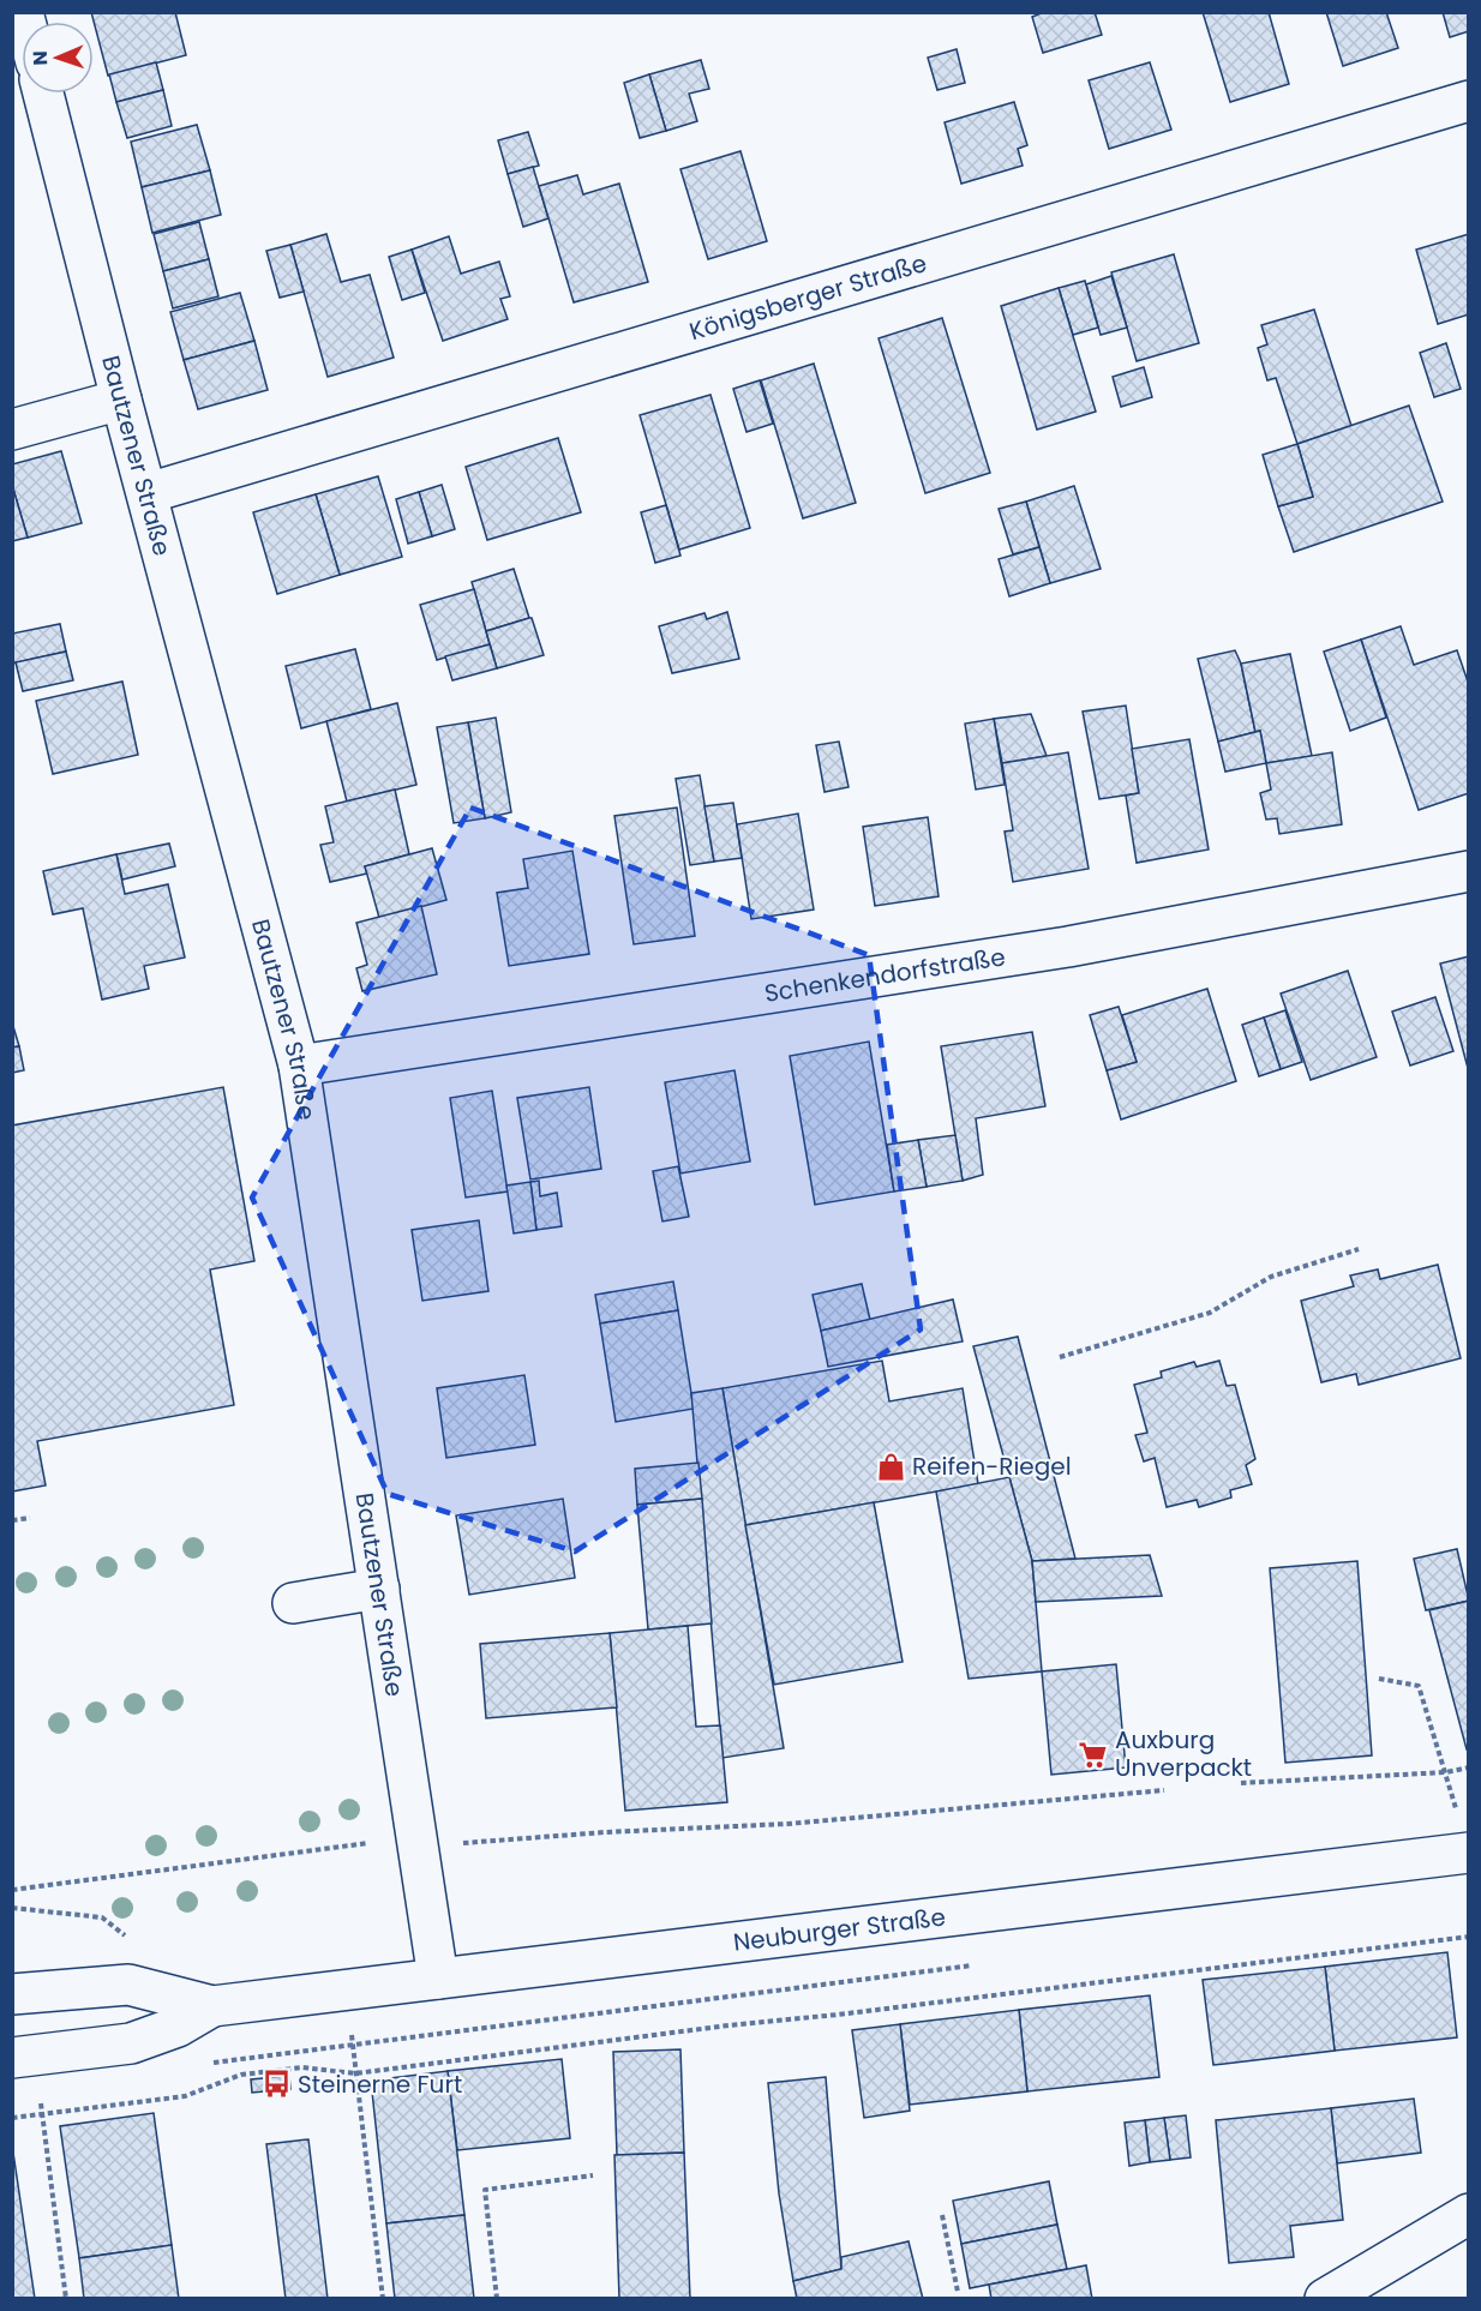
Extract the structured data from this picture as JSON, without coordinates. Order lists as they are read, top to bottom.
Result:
{
  "streets": {
    "street": [
      "Königsberger Straße",
      "Bautzener Straße",
      "Schenkendorfstraße",
      "Neuburger Straße"
    ]
  },
  "crossings": [
    ["Königsberger Straße", "Bautzener Straße"],
    ["Bautzener Straße", "Schenkendorfstraße"],
    ["Bautzener Straße", "Neuburger Straße"]
  ],
  "places": {
    "shop": ["Reifen-Riegel"],
    "supermarket": ["Auxburg Unverpackt"],
    "bus stop": ["Steinerne Furt"]
  },
  "north": "left"
}
